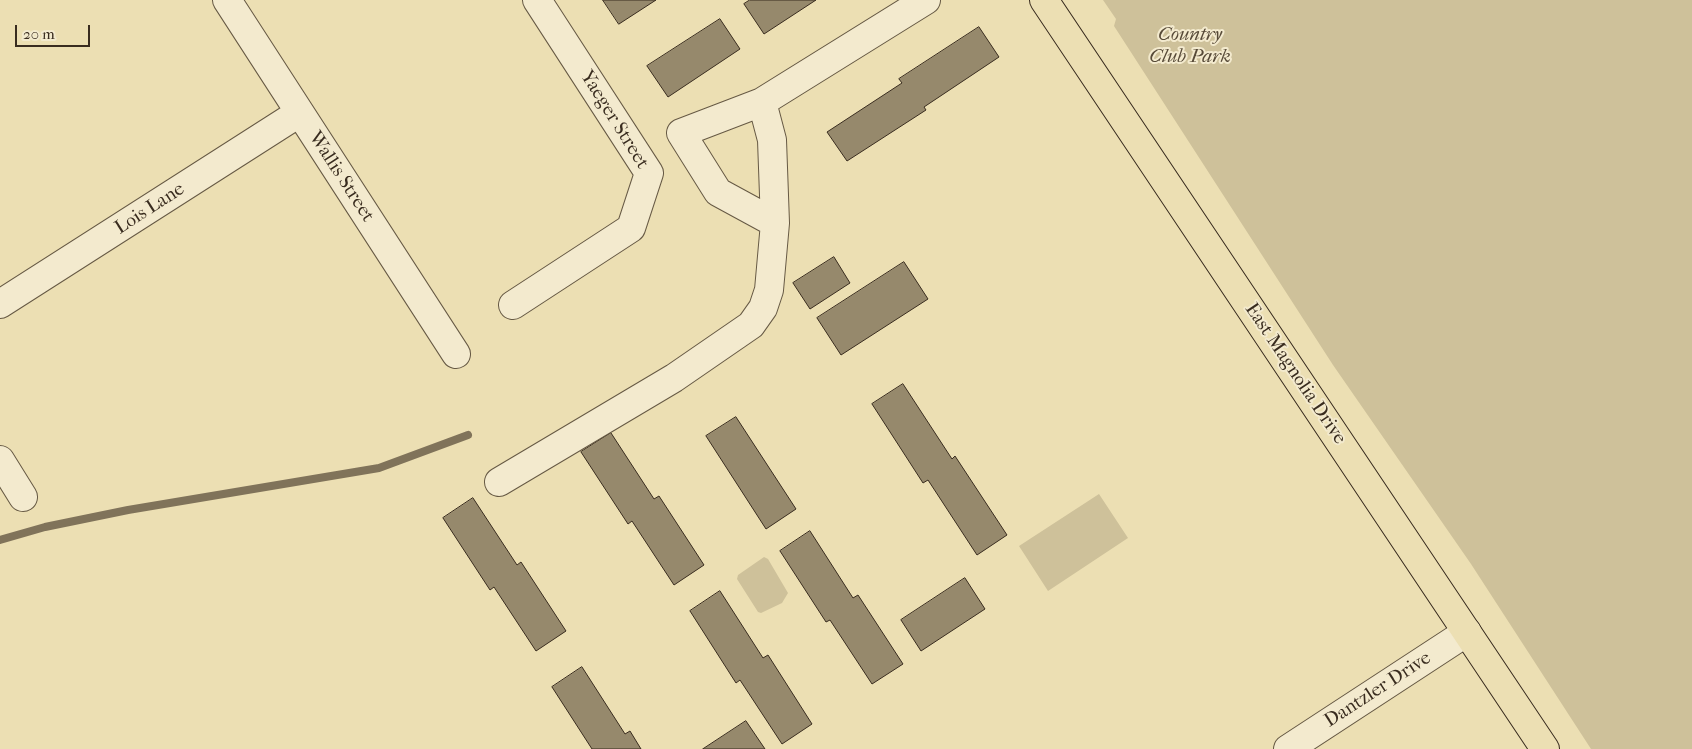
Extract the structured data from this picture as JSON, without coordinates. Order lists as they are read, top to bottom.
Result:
{
  "streets": {
    "main road": ["East Magnolia Drive"],
    "street": [
      "Yaeger Street",
      "Wallis Street",
      "Lois Lane",
      "Dantzler Drive"
    ]
  },
  "crossings": [
    ["Wallis Street", "Lois Lane"],
    ["East Magnolia Drive", "Dantzler Drive"]
  ],
  "parks": ["Country Club Park"],
  "scale_bar": "20 m"
}
